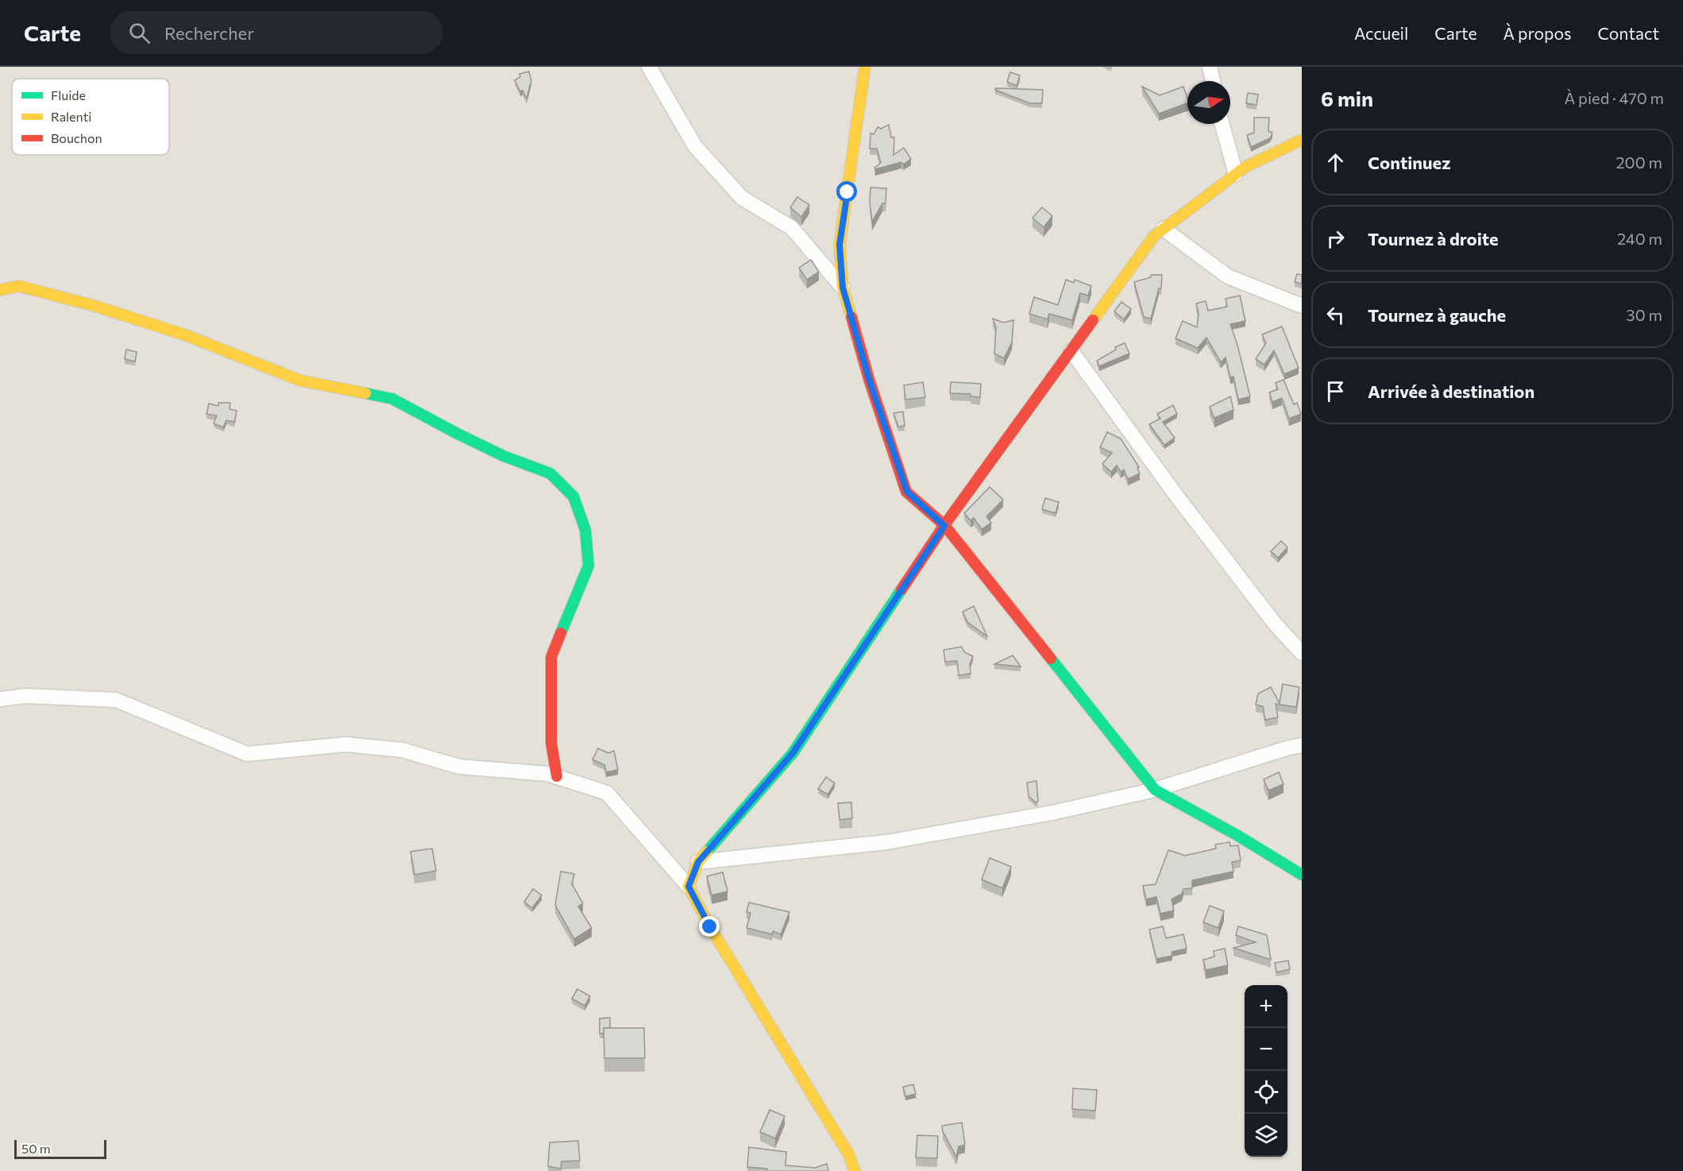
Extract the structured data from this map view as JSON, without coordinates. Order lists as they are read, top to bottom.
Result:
{
  "legend": ["Fluide", "Ralenti", "Bouchon"],
  "scale_bar": "50 m",
  "north": "right",
  "page": {
    "header": "Carte",
    "search": "Rechercher",
    "nav": [
      "Accueil",
      "Carte",
      "À propos",
      "Contact"
    ],
    "heading": ["6 min", "À pied · 470 m"],
    "list": [
      ["Continuez", "200 m"],
      ["Tournez à droite", "240 m"],
      ["Tournez à gauche", "30 m"],
      "Arrivée à destination"
    ],
    "map_buttons": ["+", "−"],
    "scale": "50 m"
  }
}
